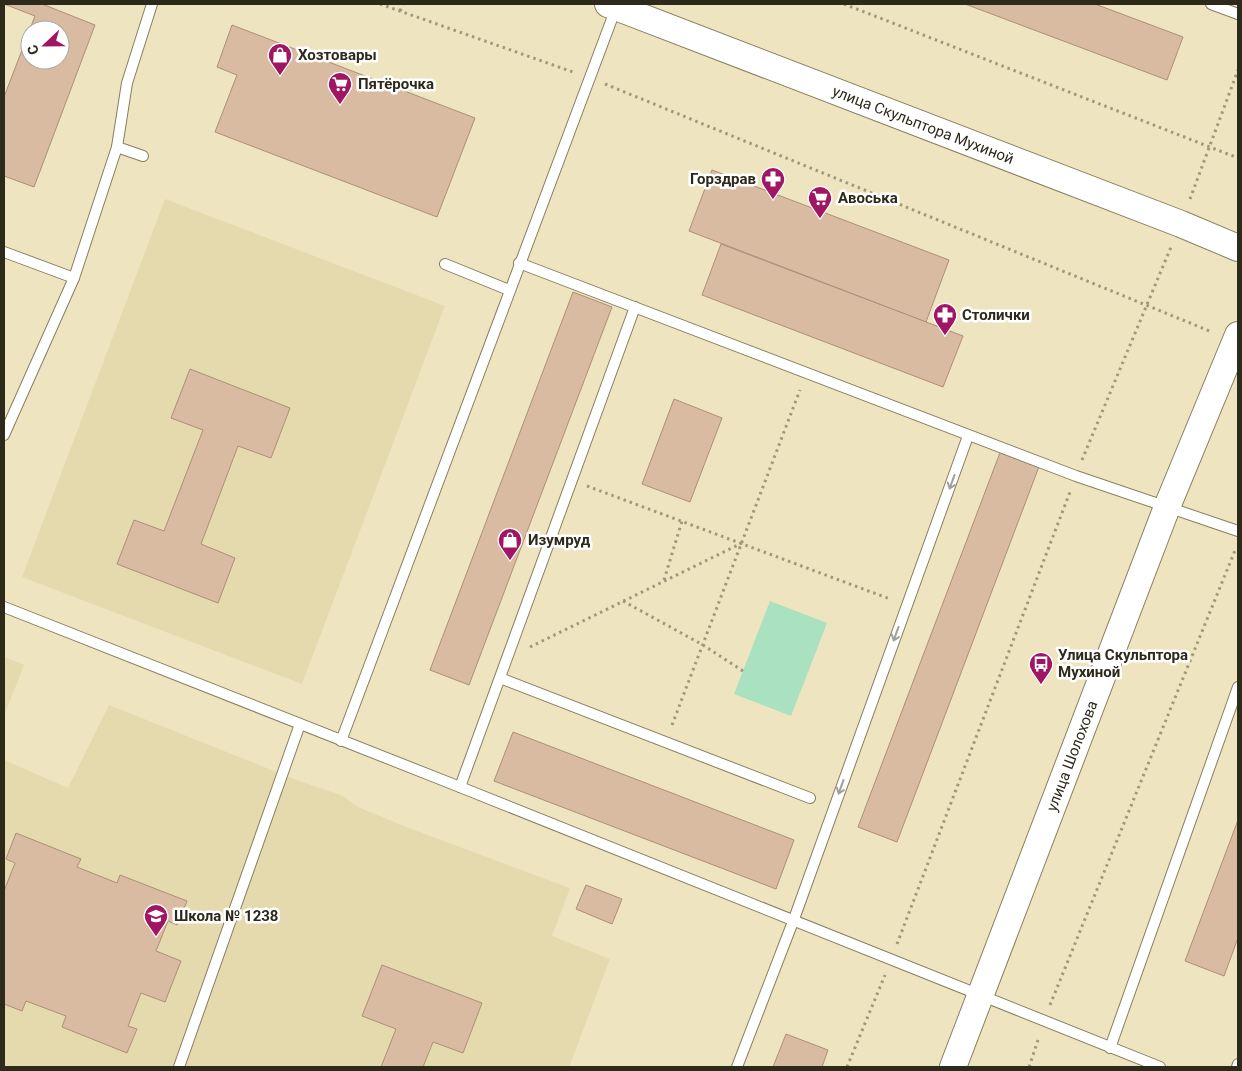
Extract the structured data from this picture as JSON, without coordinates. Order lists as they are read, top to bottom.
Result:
{
  "streets": {
    "street": ["улица Скульптора Мухиной", "улица Шолохова"]
  },
  "places": {
    "shop": ["Хозтовары", "Изумруд"],
    "supermarket": ["Пятёрочка", "Авоська"],
    "pharmacy": ["Горздрав", "Столички"],
    "bus stop": ["Улица Скульптора Мухиной"],
    "school or university": ["Школа № 1238"]
  },
  "north": "left"
}
